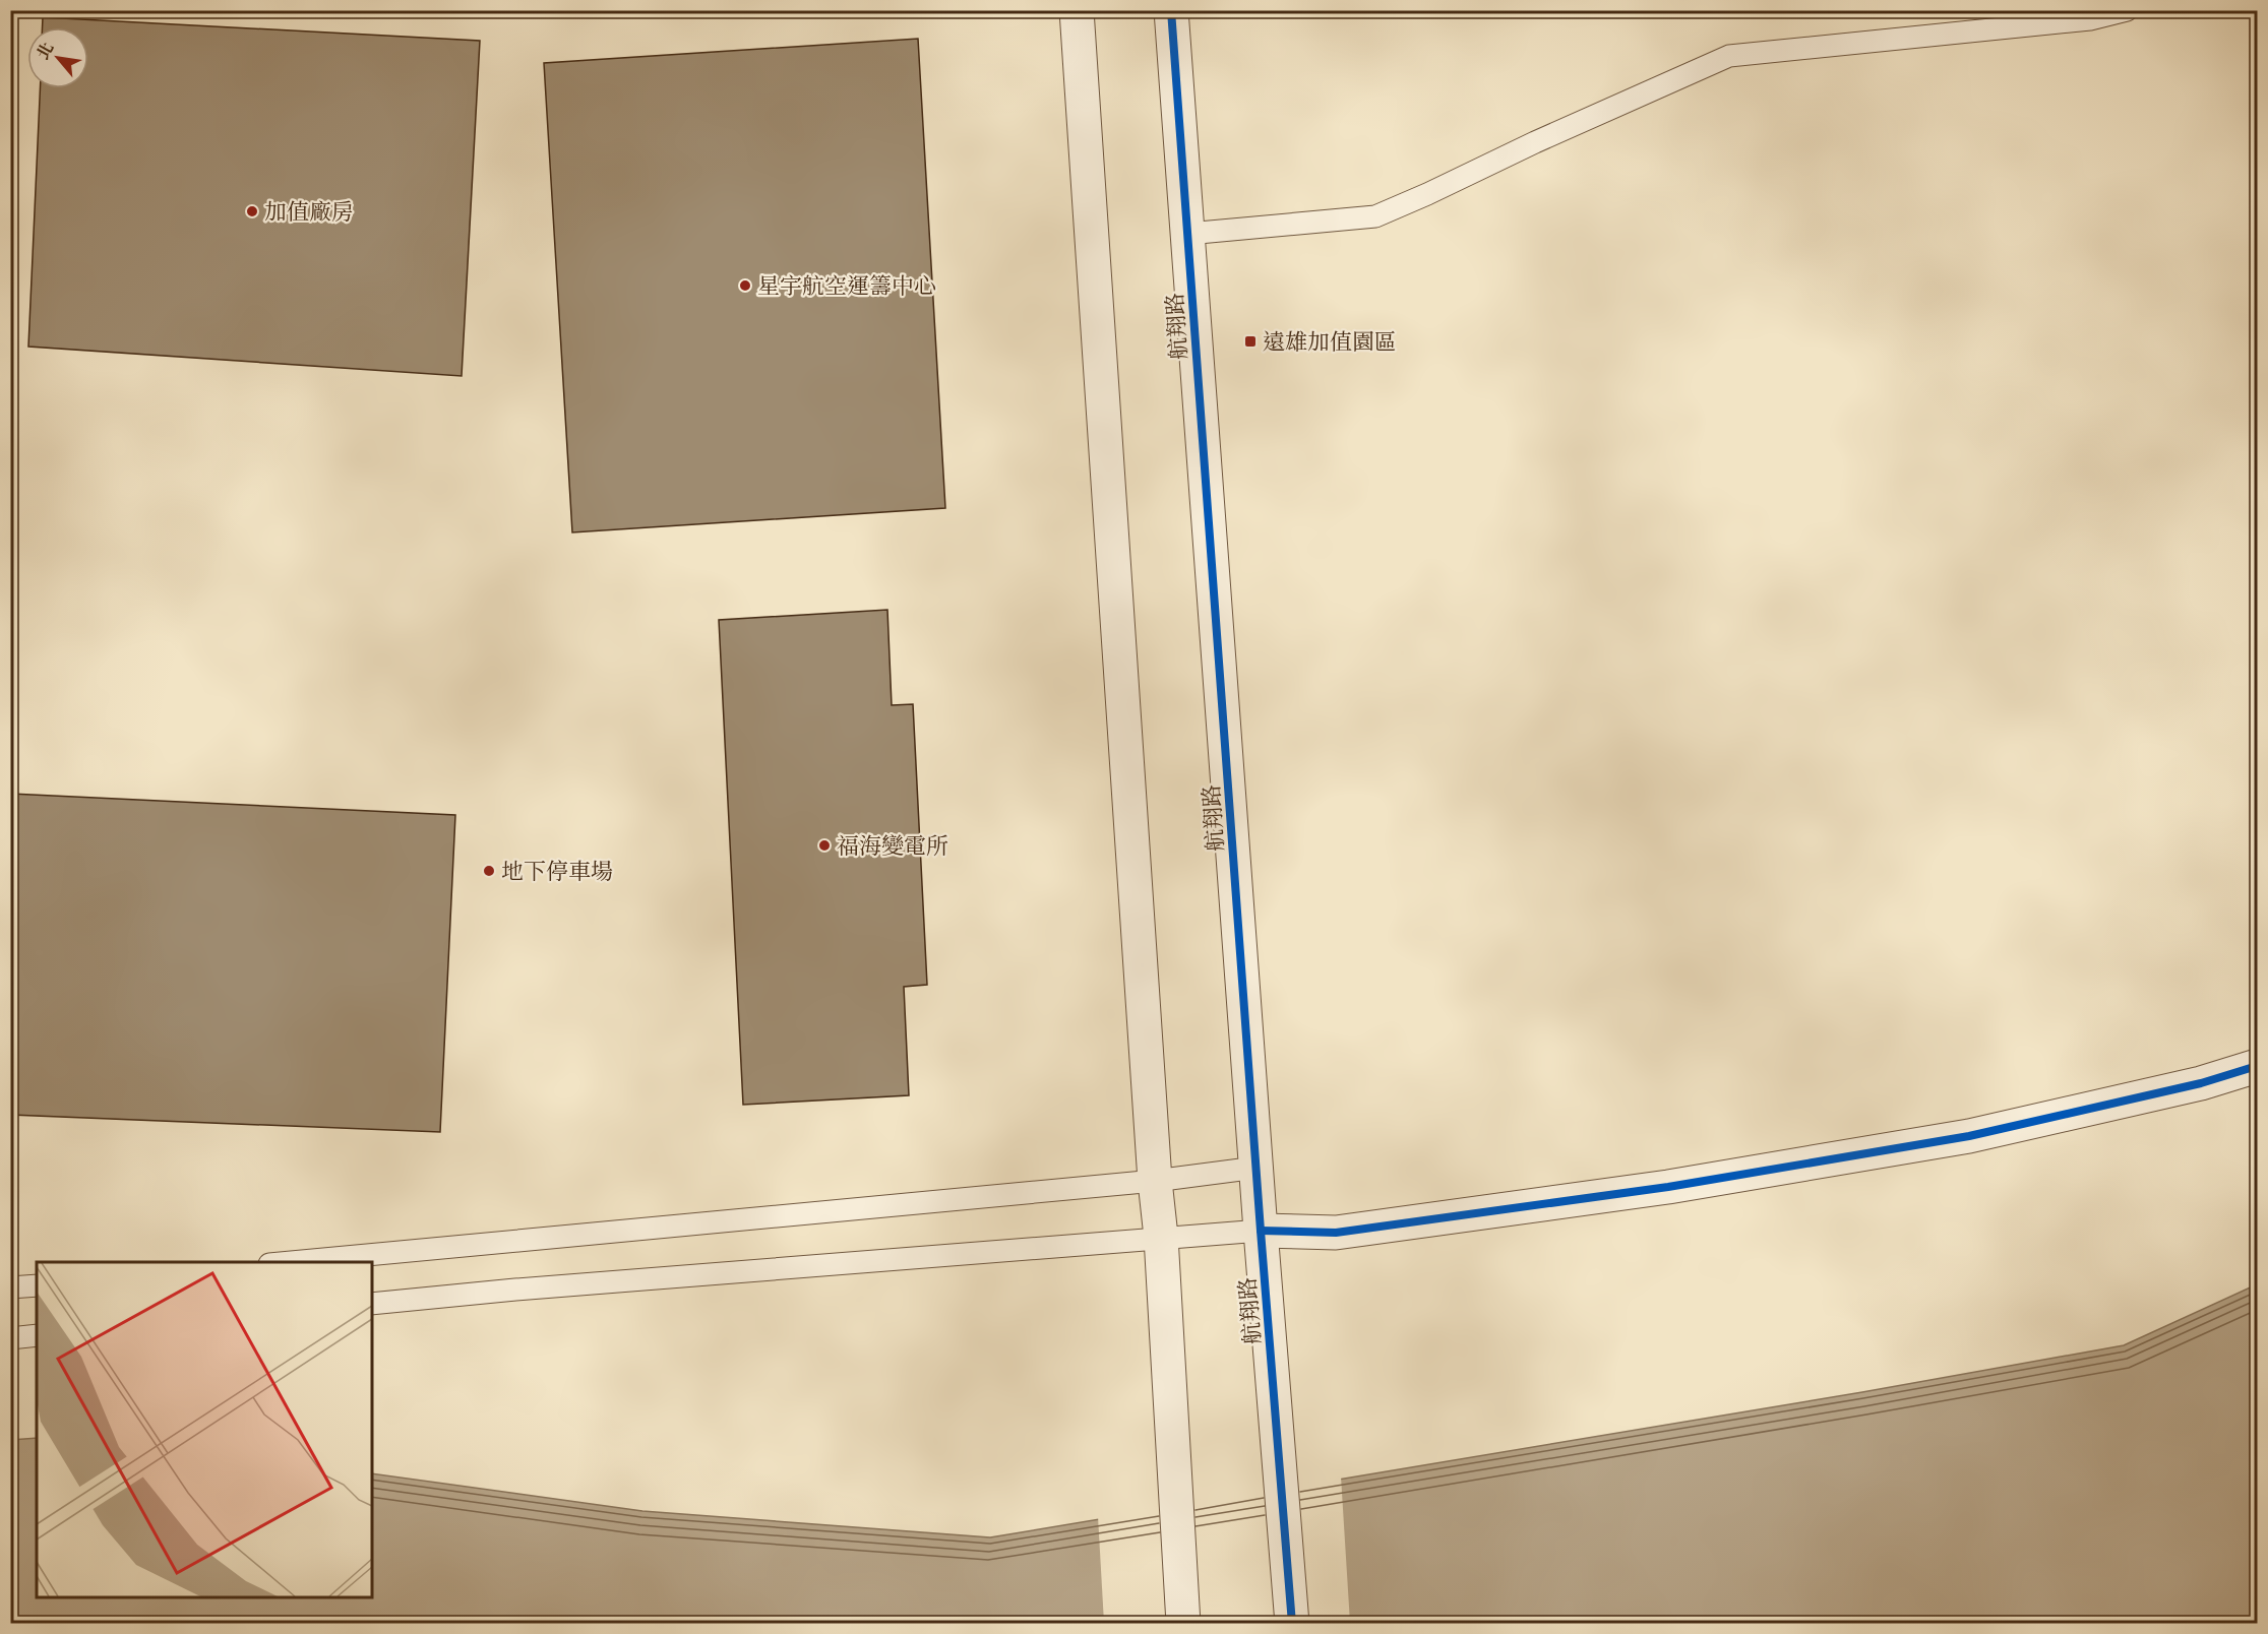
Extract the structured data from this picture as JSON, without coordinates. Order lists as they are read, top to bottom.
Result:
{
  "streets": {
    "street": ["航翔路"]
  },
  "places": {
    "other": [
      "加值廠房",
      "星宇航空運籌中心",
      "福海變電所",
      "地下停車場"
    ],
    "transit": ["遠雄加值園區"]
  },
  "north": "top left"
}
